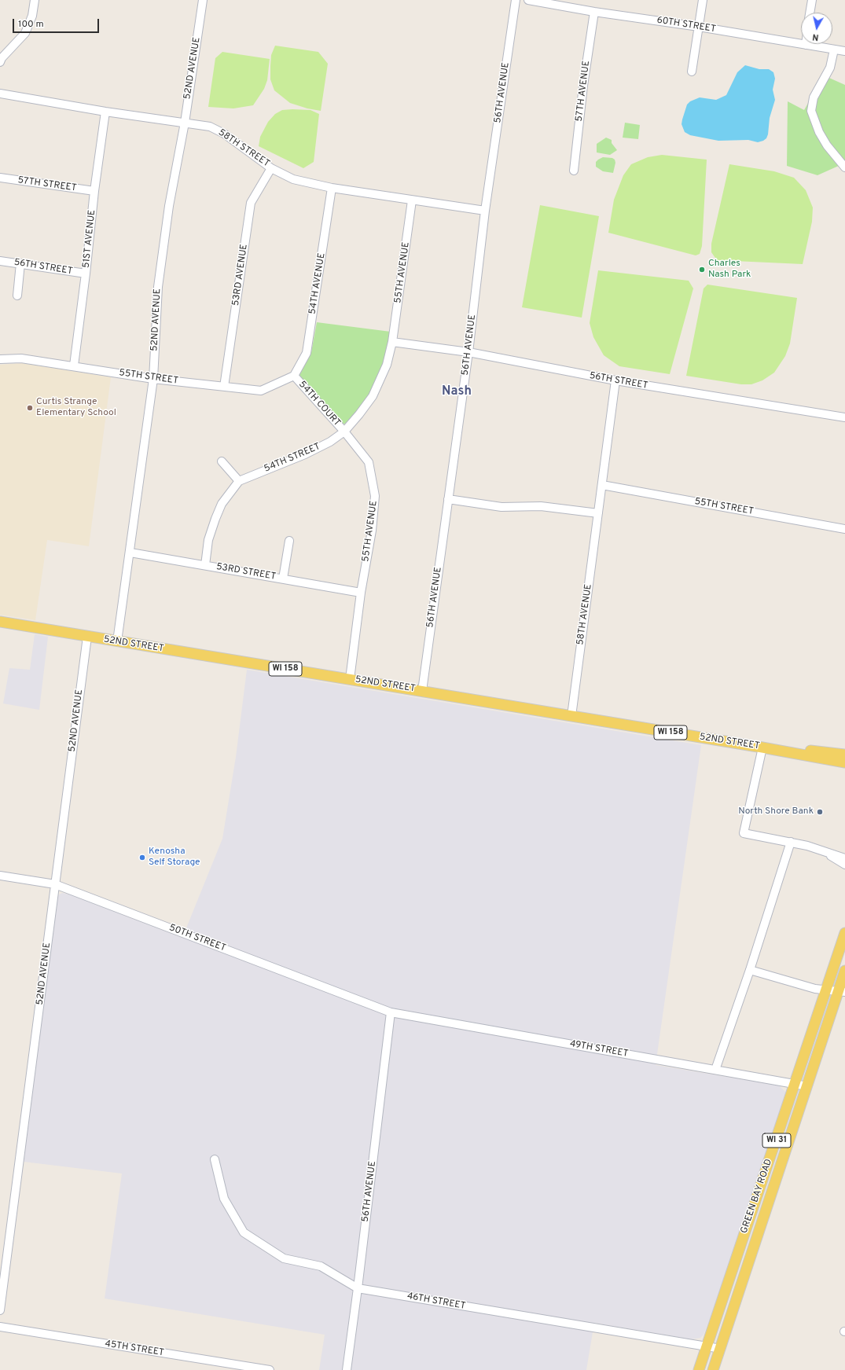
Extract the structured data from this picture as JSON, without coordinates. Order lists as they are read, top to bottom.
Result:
{
  "streets": {
    "main road": [
      "52ND STREET",
      "WI 158",
      "WI 31",
      "GREEN BAY ROAD"
    ],
    "street": [
      "60TH STREET",
      "52ND AVENUE",
      "57TH AVENUE",
      "56TH AVENUE",
      "58TH STREET",
      "57TH STREET",
      "51ST AVENUE",
      "56TH STREET",
      "55TH AVENUE",
      "53RD AVENUE",
      "54TH AVENUE",
      "55TH STREET",
      "54TH COURT",
      "54TH STREET",
      "53RD STREET",
      "58TH AVENUE",
      "50TH STREET",
      "49TH STREET",
      "46TH STREET",
      "45TH STREET"
    ]
  },
  "crossings": [
    ["60TH STREET", "57TH AVENUE"],
    ["52ND AVENUE", "58TH STREET"],
    ["52ND AVENUE", "55TH STREET"],
    ["52ND AVENUE", "53RD STREET"],
    ["52ND AVENUE", "52ND STREET"],
    ["52ND AVENUE", "50TH STREET"],
    ["56TH AVENUE", "58TH STREET"],
    ["56TH AVENUE", "56TH STREET"],
    ["56TH AVENUE", "52ND STREET"],
    ["56TH AVENUE", "50TH STREET"],
    ["56TH AVENUE", "49TH STREET"],
    ["56TH AVENUE", "46TH STREET"],
    ["58TH STREET", "51ST AVENUE"],
    ["58TH STREET", "55TH AVENUE"],
    ["58TH STREET", "53RD AVENUE"],
    ["58TH STREET", "54TH AVENUE"],
    ["57TH STREET", "51ST AVENUE"],
    ["51ST AVENUE", "56TH STREET"],
    ["51ST AVENUE", "55TH STREET"],
    ["56TH STREET", "55TH AVENUE"],
    ["56TH STREET", "58TH AVENUE"],
    ["55TH AVENUE", "54TH COURT"],
    ["55TH AVENUE", "54TH STREET"],
    ["55TH AVENUE", "53RD STREET"],
    ["55TH AVENUE", "52ND STREET"],
    ["53RD AVENUE", "55TH STREET"],
    ["54TH AVENUE", "55TH STREET"],
    ["54TH AVENUE", "54TH COURT"],
    ["55TH STREET", "54TH COURT"],
    ["55TH STREET", "58TH AVENUE"],
    ["54TH COURT", "54TH STREET"],
    ["58TH AVENUE", "52ND STREET"],
    ["50TH STREET", "49TH STREET"],
    ["49TH STREET", "GREEN BAY ROAD"],
    ["GREEN BAY ROAD", "46TH STREET"]
  ],
  "districts": ["Nash"],
  "places": [
    "Charles Nash Park",
    "Curtis Strange Elementary School",
    "North Shore Bank",
    "Kenosha Self Storage"
  ],
  "scale_bar": "100 m",
  "north": "bottom"
}
